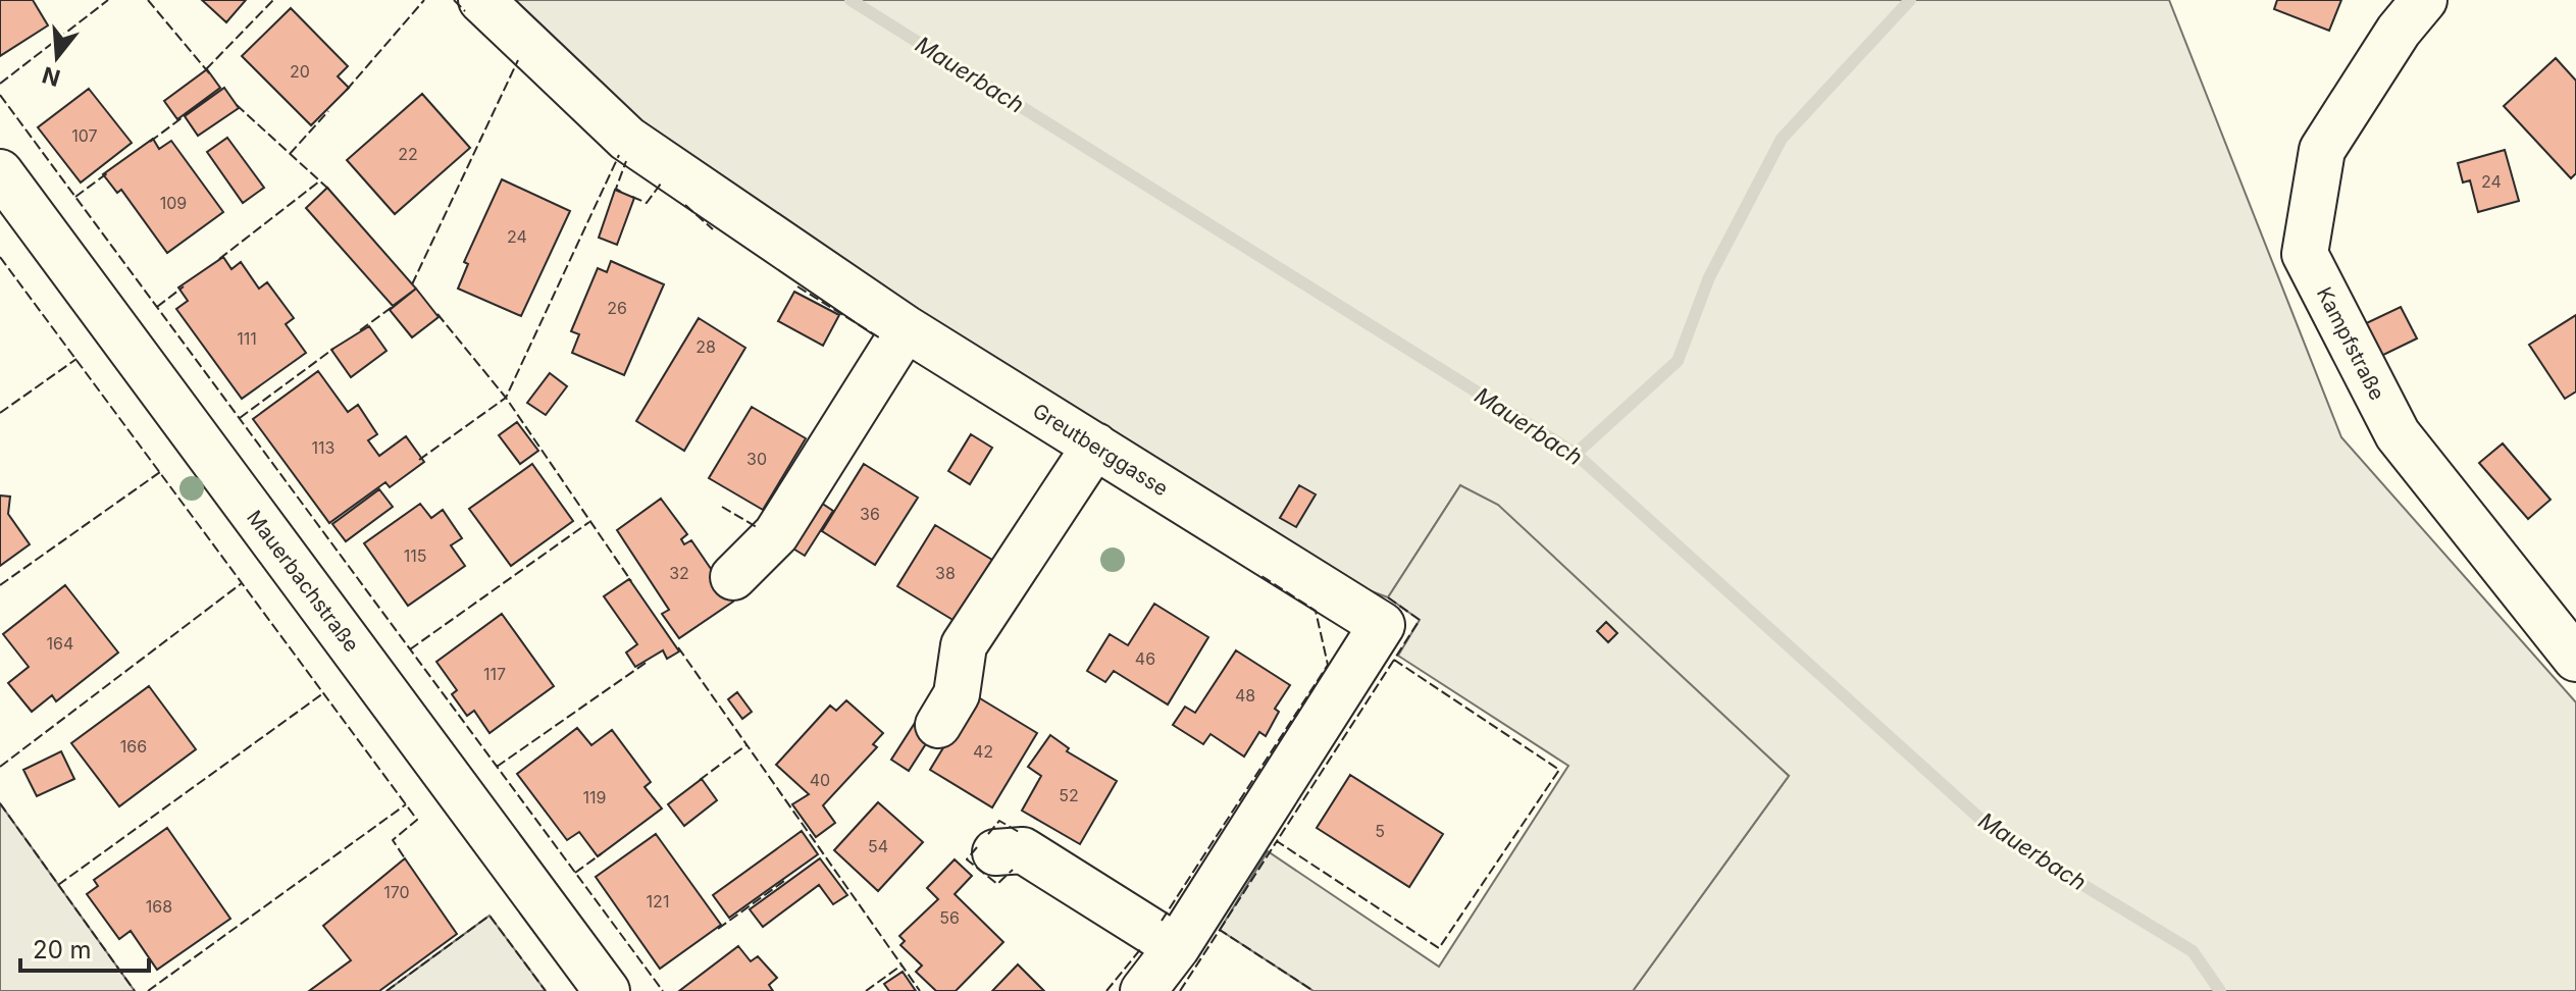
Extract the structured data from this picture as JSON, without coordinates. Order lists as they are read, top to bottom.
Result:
{
  "streets": {
    "street": ["Kampfstraße", "Greutberggasse", "Mauerbachstraße"]
  },
  "water": ["Mauerbach"],
  "house_numbers": [
    "20",
    "107",
    "22",
    "24",
    "109",
    "24",
    "26",
    "111",
    "28",
    "113",
    "30",
    "36",
    "115",
    "32",
    "38",
    "164",
    "46",
    "117",
    "48",
    "166",
    "42",
    "40",
    "52",
    "119",
    "5",
    "54",
    "170",
    "121",
    "168",
    "56"
  ],
  "scale_bar": "20 m",
  "north": "bottom"
}
